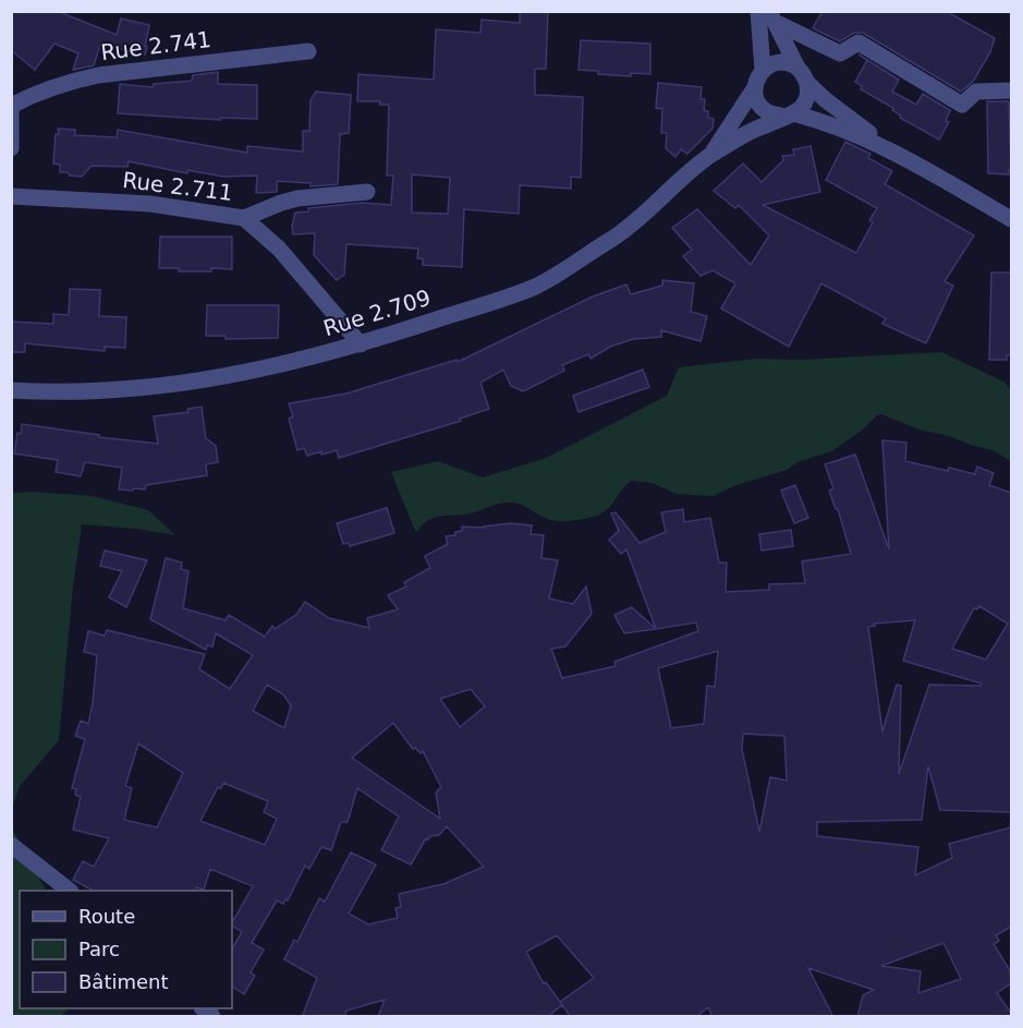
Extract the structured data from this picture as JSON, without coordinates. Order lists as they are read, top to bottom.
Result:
{
  "streets": {
    "street": ["Rue 2.741", "Rue 2.711", "Rue 2.709"]
  },
  "crossings": [
    ["Rue 2.711", "Rue 2.709"]
  ],
  "legend": ["Route", "Parc", "Bâtiment"]
}
